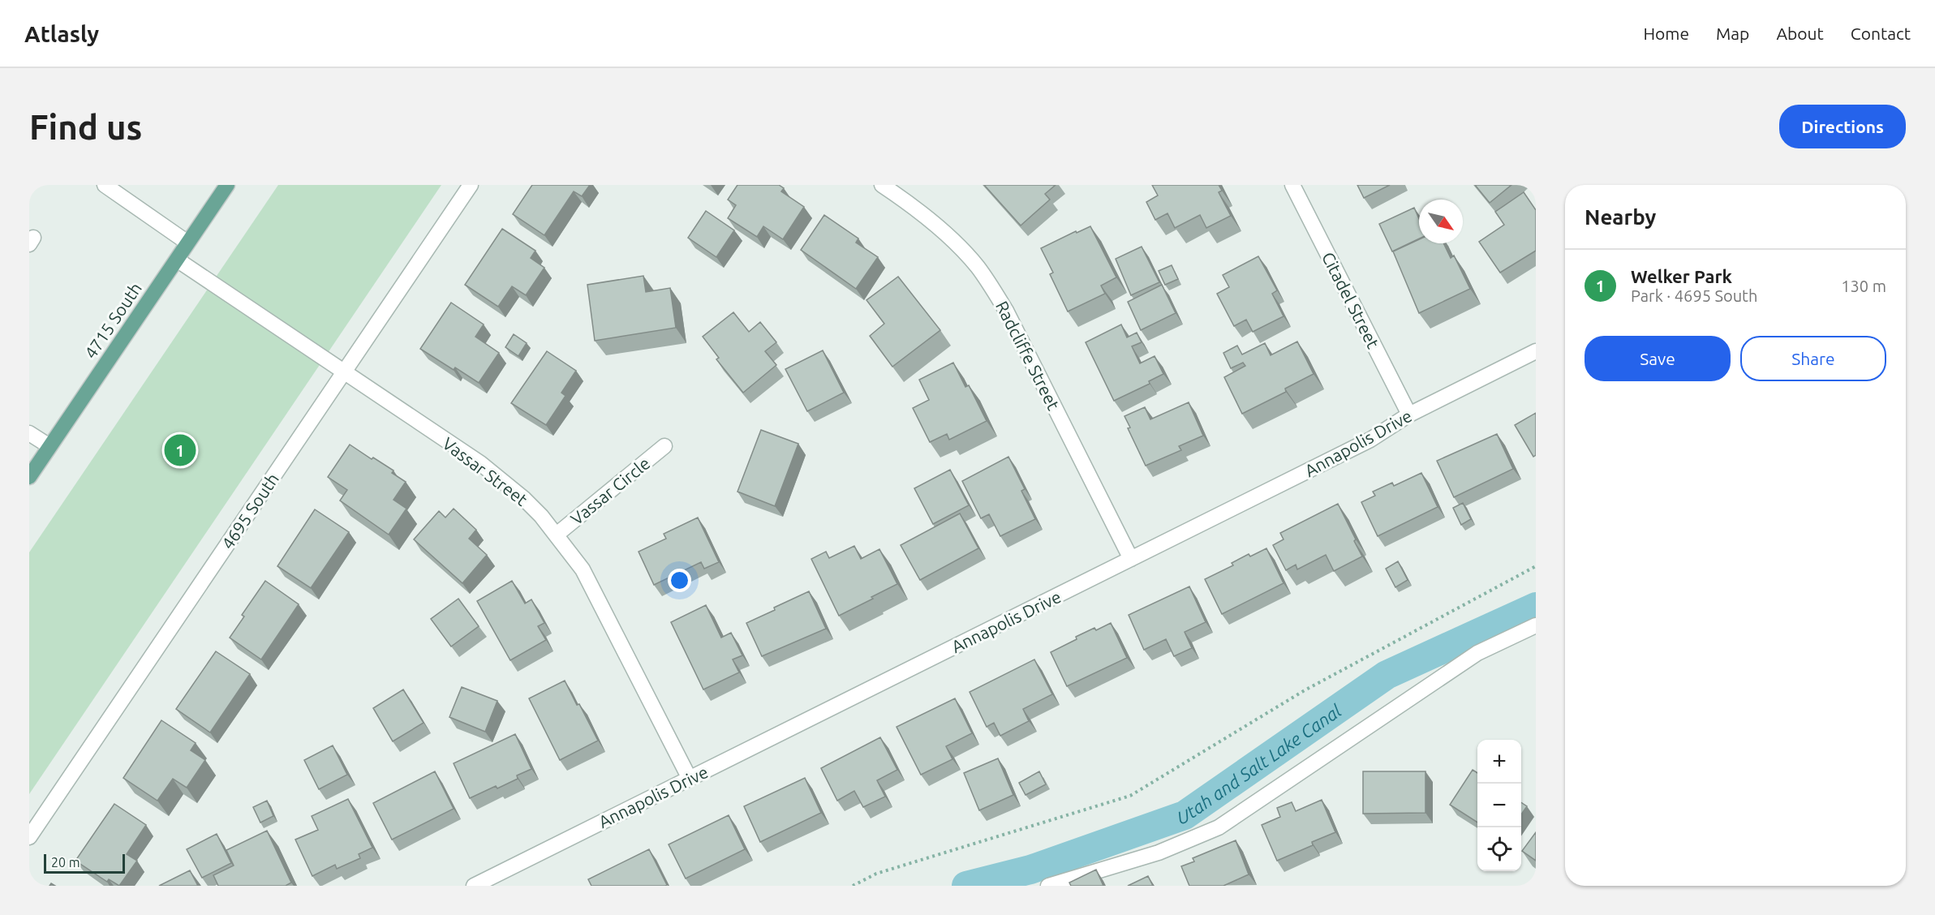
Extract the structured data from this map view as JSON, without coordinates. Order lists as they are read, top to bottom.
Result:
{
  "streets": {
    "main road": ["4715 South"],
    "street": [
      "Citadel Street",
      "Radcliffe Street",
      "Annapolis Drive",
      "Vassar Street",
      "Vassar Circle",
      "4695 South"
    ]
  },
  "crossings": [
    ["Citadel Street", "Annapolis Drive"],
    ["4715 South", "Vassar Street"],
    ["Radcliffe Street", "Annapolis Drive"],
    ["Annapolis Drive", "Vassar Street"],
    ["Vassar Street", "Vassar Circle"],
    ["Vassar Street", "4695 South"]
  ],
  "water": ["Utah and Salt Lake Canal"],
  "scale_bar": "20 m",
  "north": "bottom right",
  "page": {
    "header": "Atlasly",
    "nav": [
      "Home",
      "Map",
      "About",
      "Contact"
    ],
    "buttons": [
      "Directions",
      ["Save", "Share"]
    ],
    "title": "Find us",
    "heading": "Nearby",
    "list": [
      {
        "mark": "1",
        "name": "Welker Park",
        "note": "Park · 4695 South",
        "value": "130 m"
      }
    ],
    "pins": "1",
    "map_buttons": ["+", "−"],
    "scale": "20 m"
  }
}
